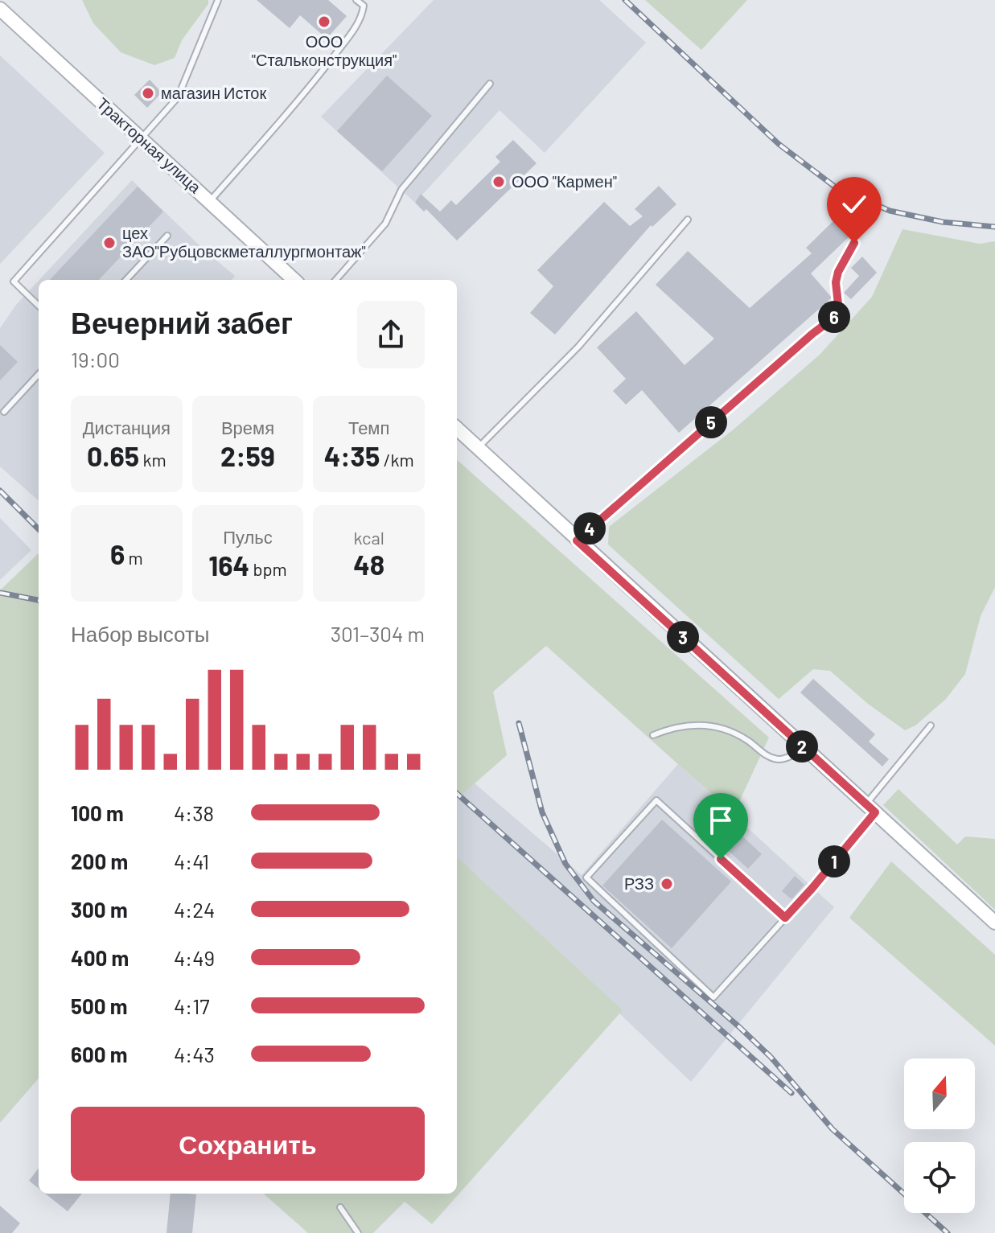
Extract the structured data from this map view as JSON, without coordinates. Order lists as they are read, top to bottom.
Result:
{
  "streets": {
    "main road": ["Тракторная улица"]
  },
  "places": [
    "ООО \"Стальконструкция\"",
    "магазин Исток",
    "ООО \"Кармен\"",
    "цех ЗАО\"Рубцовскметаллургмонтаж\"",
    "РЗЗ"
  ],
  "north": "top",
  "page": {
    "heading": ["Вечерний забег", "19:00"],
    "pins": [
      "6",
      "5",
      "4",
      "3",
      "2",
      "1"
    ],
    "stats": [
      ["Дистанция", "0.65 km"],
      ["Время", "2:59"],
      ["Темп", "4:35 /km"],
      ["6 m"],
      ["Пульс", "164 bpm"],
      ["kcal", "48"]
    ],
    "chart": ["Набор высоты", "301–304 m"],
    "list": [
      {
        "name": "100 m",
        "note": "4:38"
      },
      {
        "name": "200 m",
        "note": "4:41"
      },
      {
        "name": "300 m",
        "note": "4:24"
      },
      {
        "name": "400 m",
        "note": "4:49"
      },
      {
        "name": "500 m",
        "note": "4:17"
      },
      {
        "name": "600 m",
        "note": "4:43"
      }
    ],
    "buttons": "Сохранить"
  }
}
